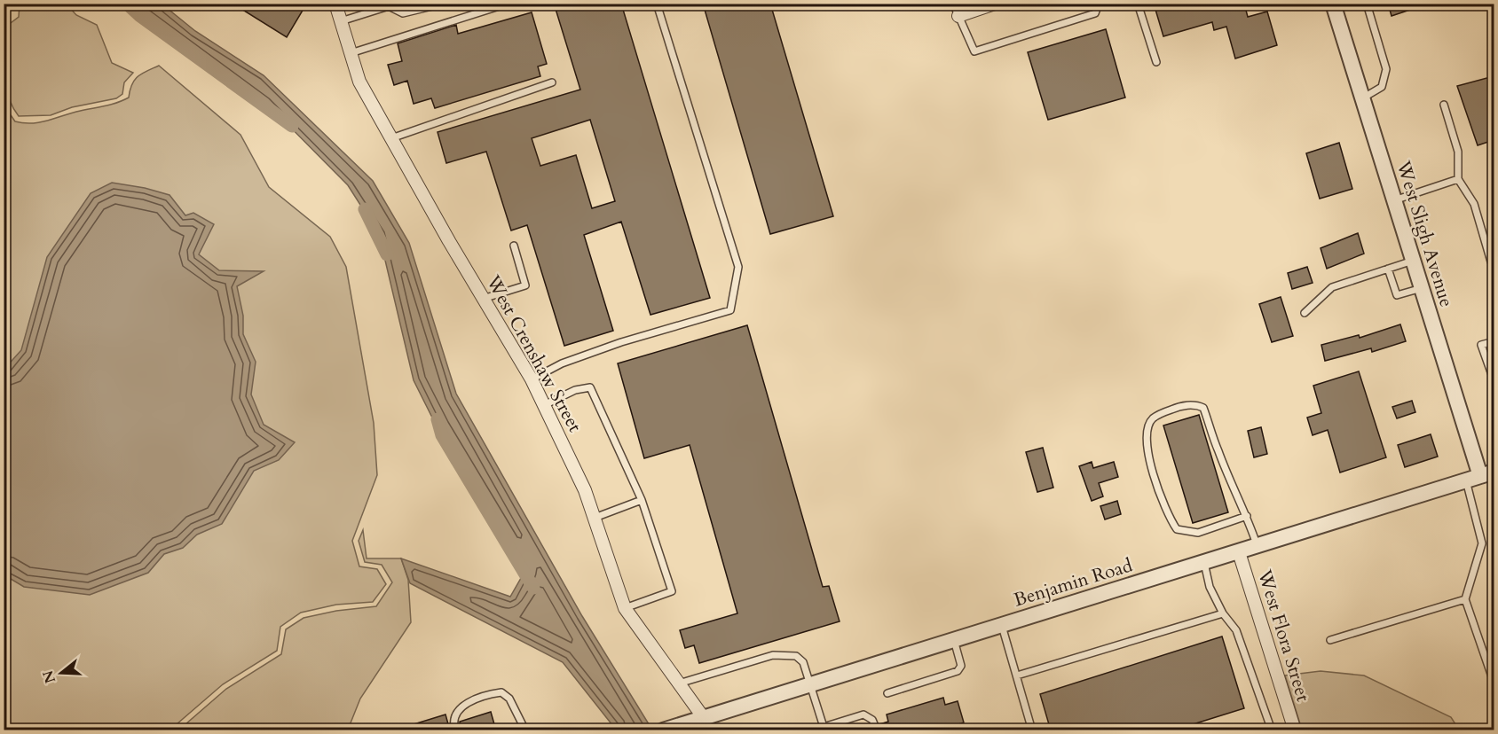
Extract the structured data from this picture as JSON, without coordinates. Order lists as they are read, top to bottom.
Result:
{
  "streets": {
    "street": [
      "West Sligh Avenue",
      "West Crenshaw Street",
      "Benjamin Road",
      "West Flora Street"
    ]
  },
  "crossings": [
    ["West Sligh Avenue", "Benjamin Road"],
    ["West Crenshaw Street", "Benjamin Road"],
    ["Benjamin Road", "West Flora Street"]
  ],
  "north": "left"
}
